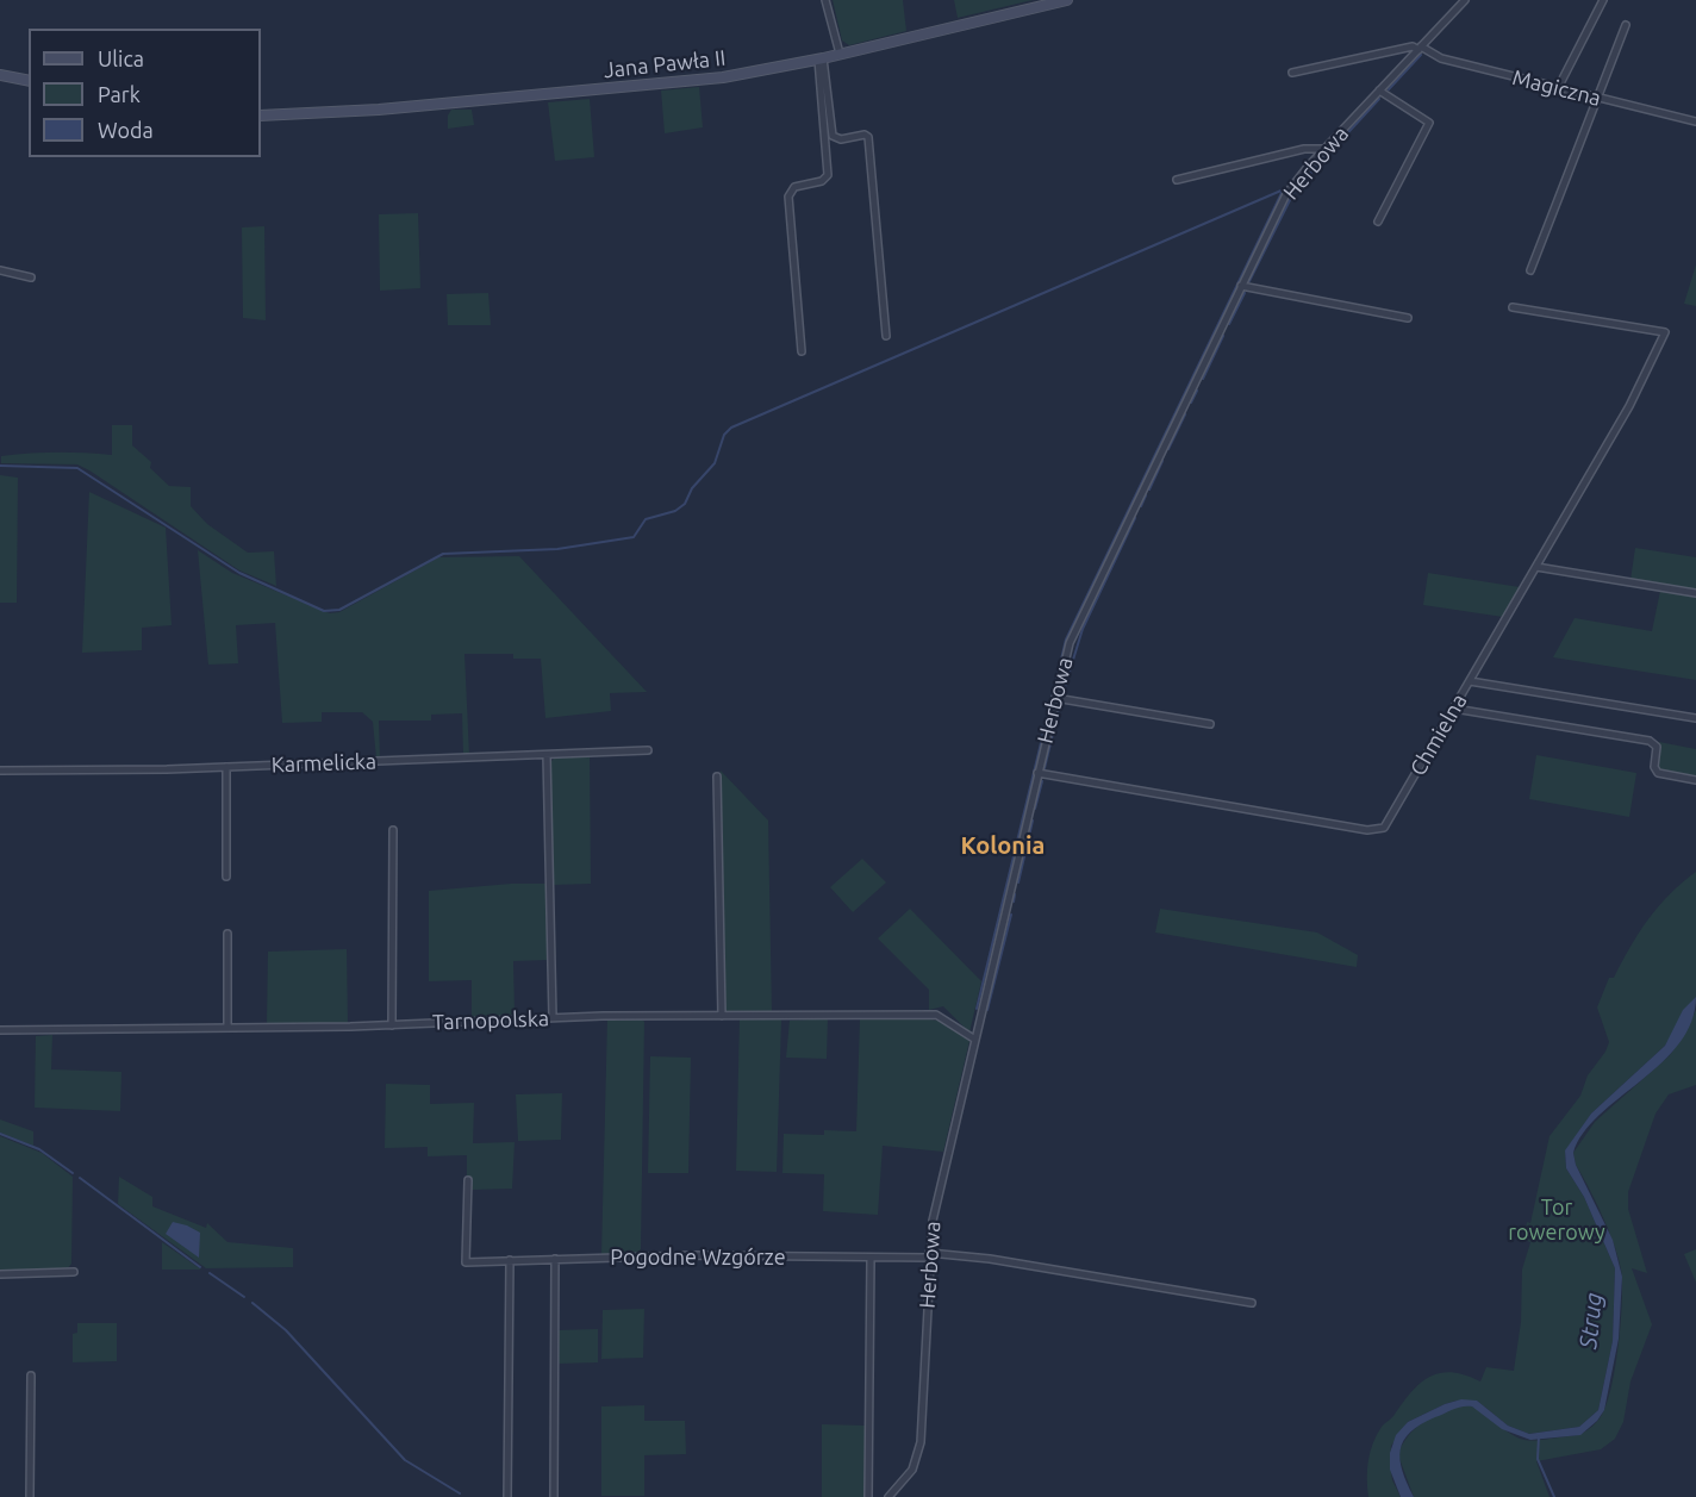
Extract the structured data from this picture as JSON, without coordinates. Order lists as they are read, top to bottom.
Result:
{
  "streets": {
    "street": [
      "Jana Pawła II",
      "Magiczna",
      "Herbowa",
      "Chmielna",
      "Karmelicka",
      "Tarnopolska",
      "Pogodne Wzgórze"
    ]
  },
  "crossings": [
    ["Magiczna", "Herbowa"],
    ["Herbowa", "Chmielna"],
    ["Herbowa", "Tarnopolska"],
    ["Herbowa", "Pogodne Wzgórze"]
  ],
  "districts": ["Kolonia"],
  "water": ["Strug"],
  "parks": ["Tor rowerowy"],
  "legend": ["Ulica", "Park", "Woda"]
}
